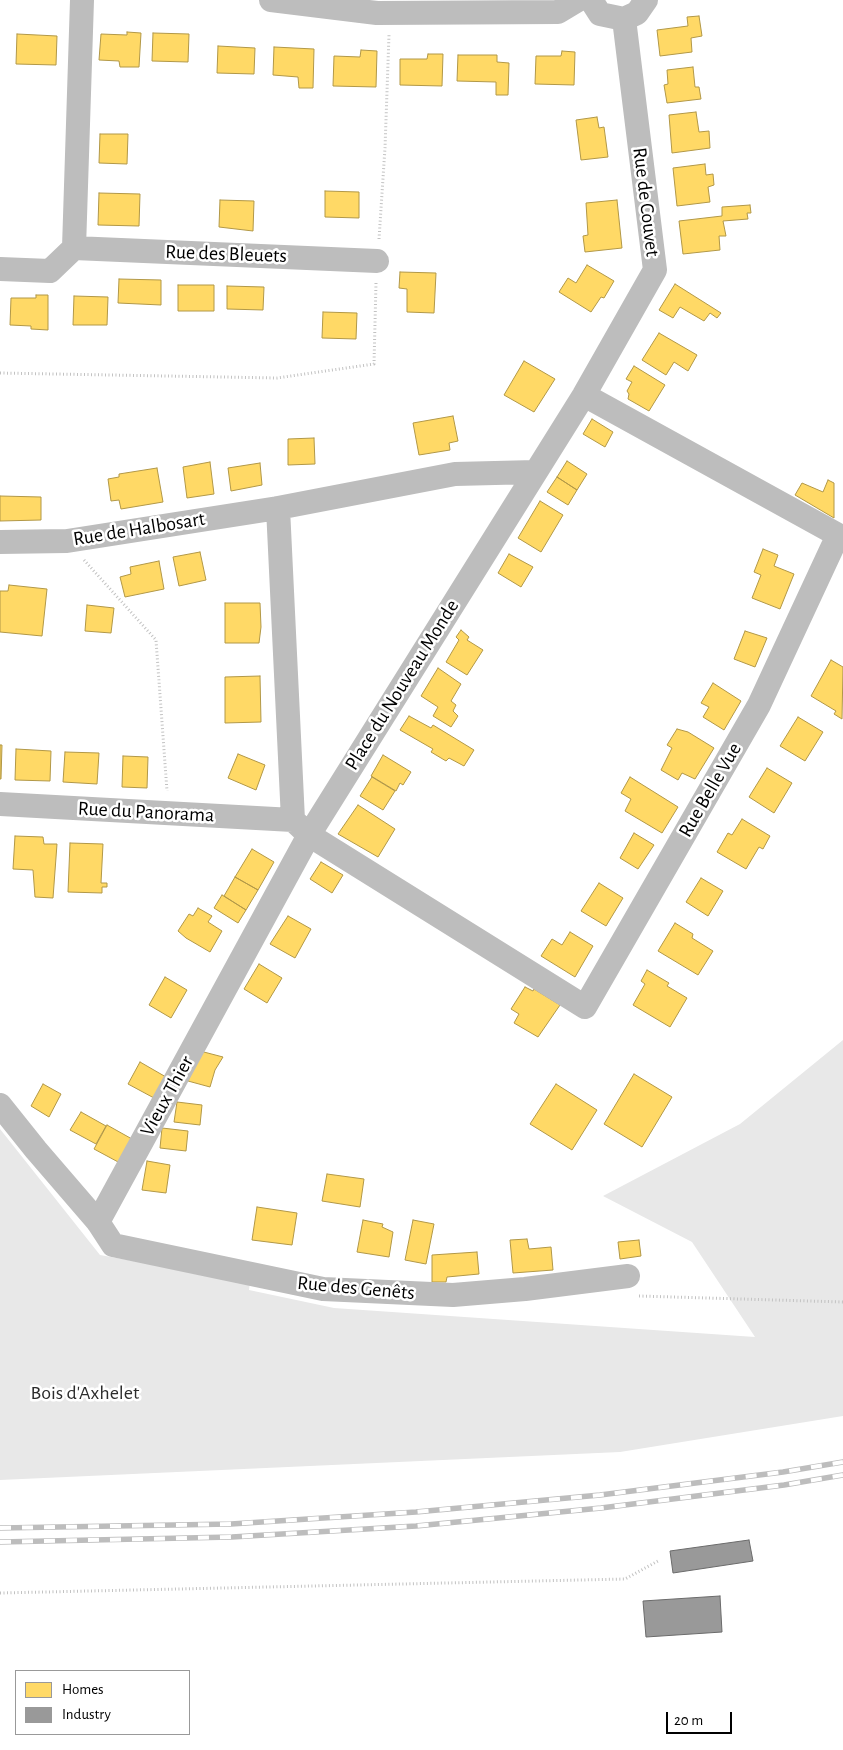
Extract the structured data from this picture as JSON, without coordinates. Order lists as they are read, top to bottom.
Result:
{
  "streets": {
    "street": [
      "Rue de Couvet",
      "Rue des Bleuets",
      "Rue de Halbosart",
      "Place du Nouveau Monde",
      "Rue Belle Vue",
      "Rue du Panorama",
      "Vieux Thier",
      "Rue des Genêts"
    ]
  },
  "crossings": [
    ["Rue de Couvet", "Place du Nouveau Monde"],
    ["Rue de Couvet", "Rue Belle Vue"],
    ["Place du Nouveau Monde", "Rue Belle Vue"],
    ["Place du Nouveau Monde", "Rue du Panorama"],
    ["Place du Nouveau Monde", "Vieux Thier"],
    ["Rue Belle Vue", "Rue du Panorama"],
    ["Rue Belle Vue", "Vieux Thier"],
    ["Rue du Panorama", "Vieux Thier"],
    ["Vieux Thier", "Rue des Genêts"]
  ],
  "parks": ["Bois d'Axhelet"],
  "legend": ["Homes", "Industry"],
  "scale_bar": "20 m"
}
